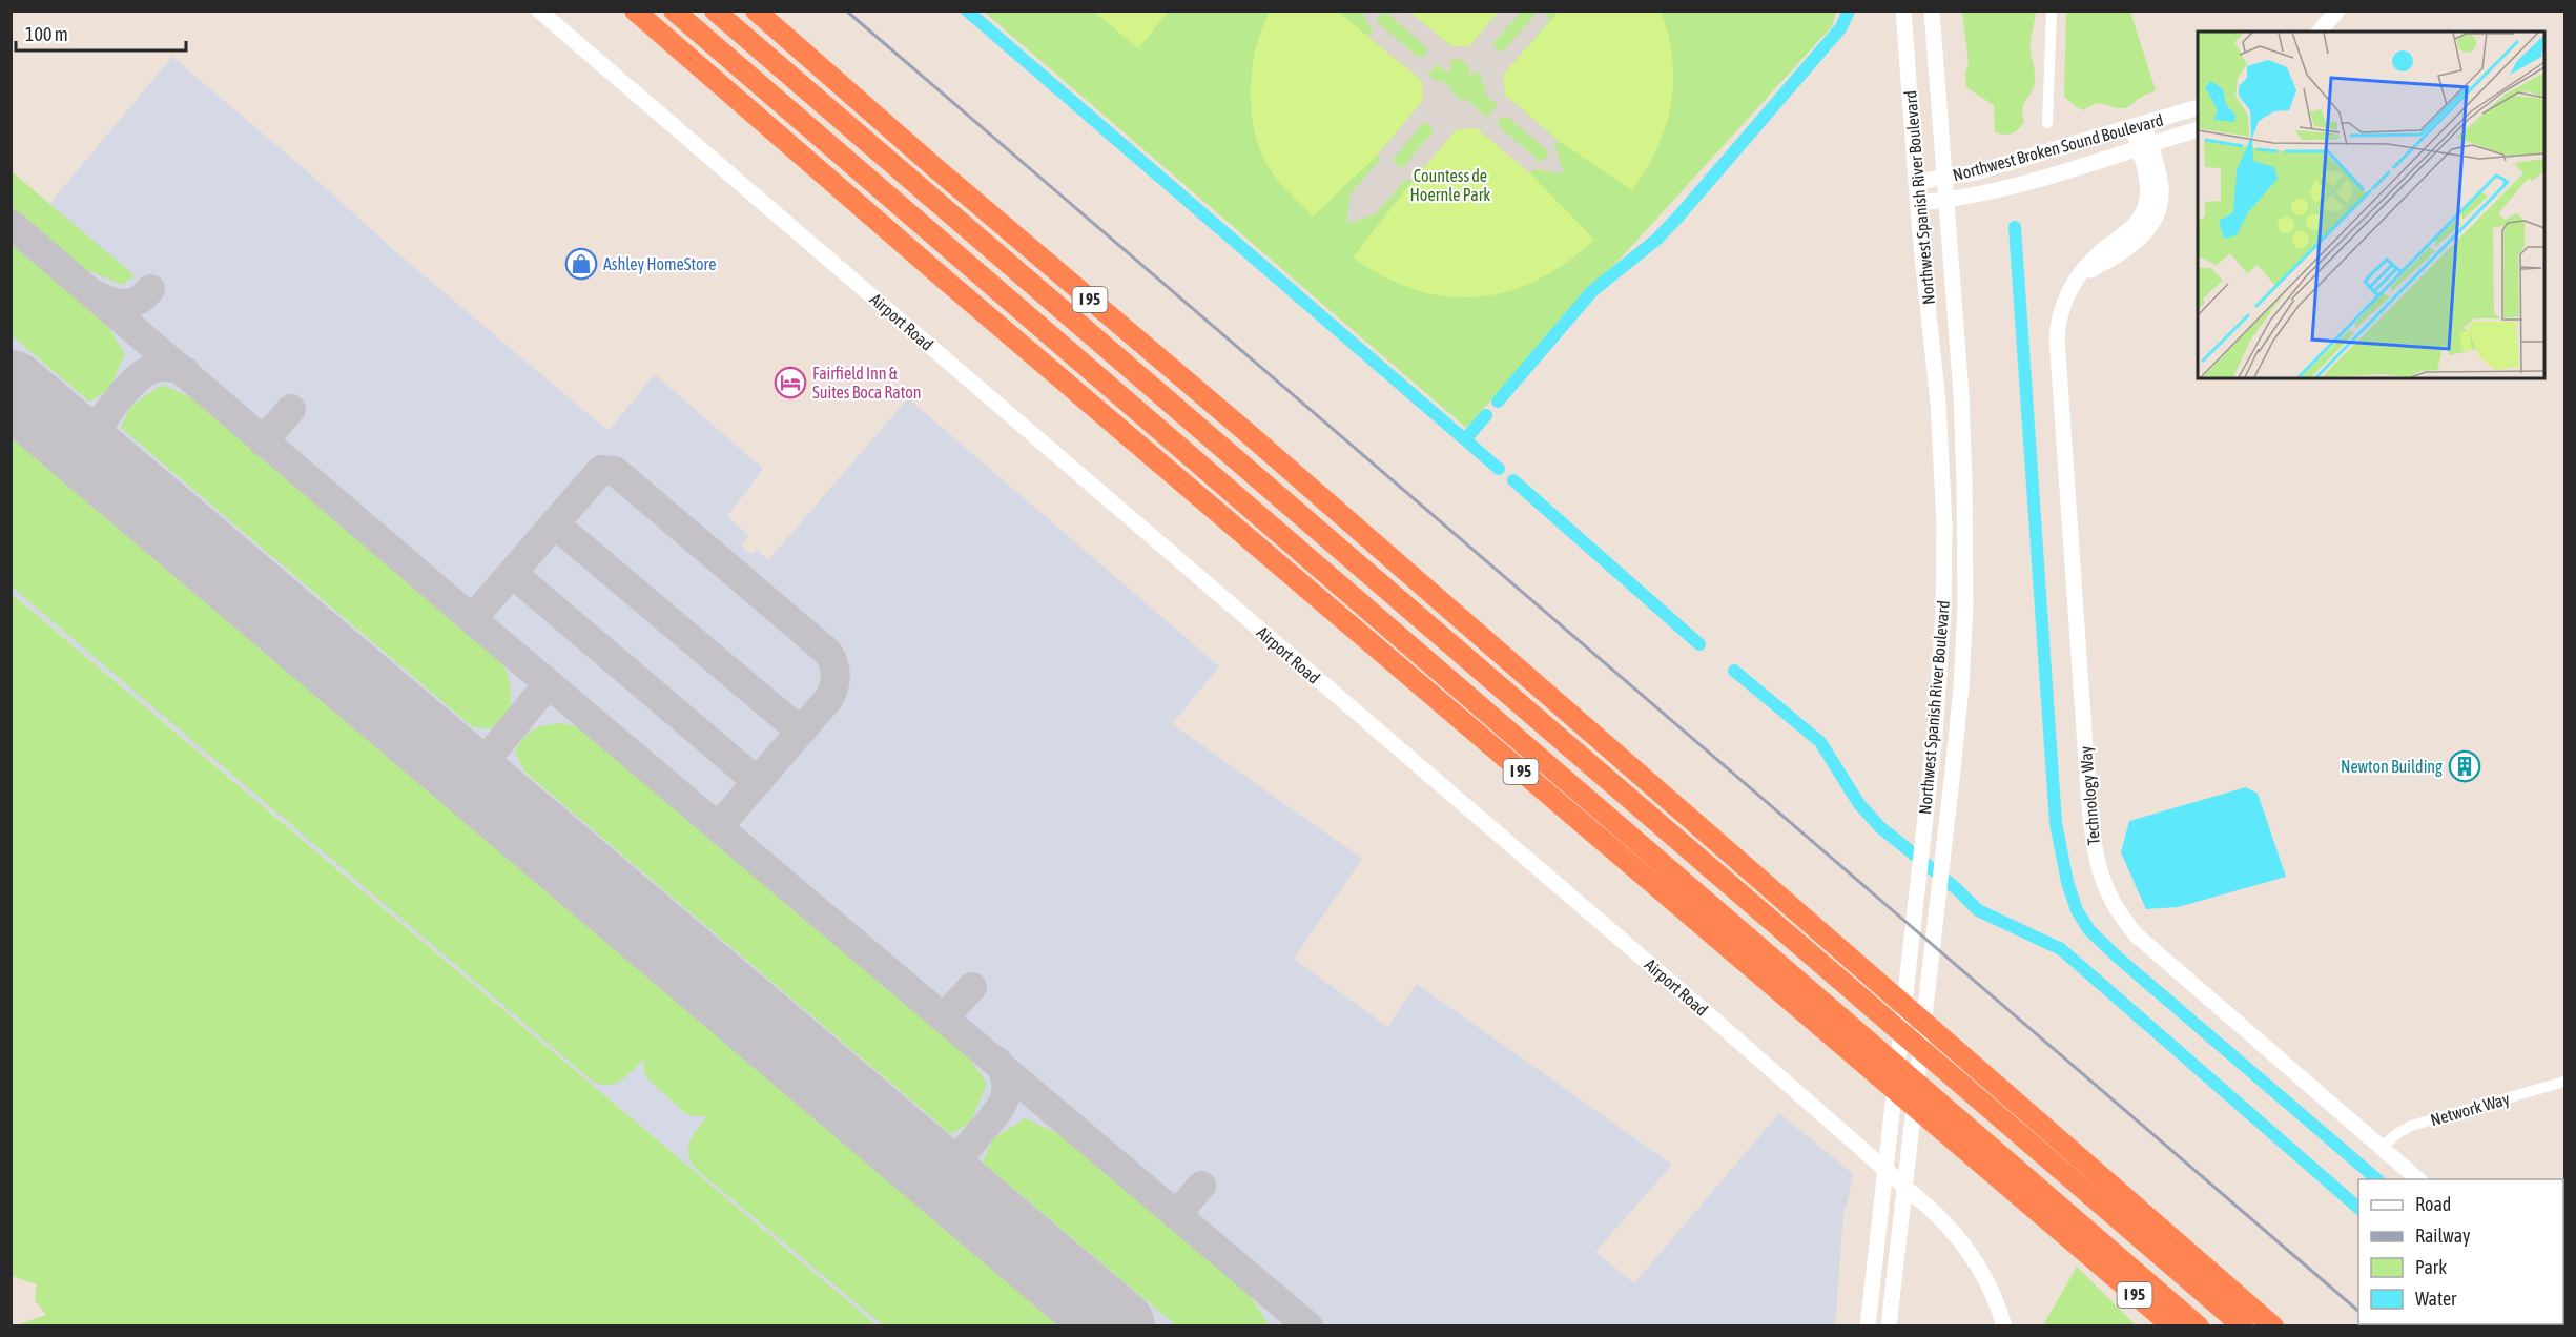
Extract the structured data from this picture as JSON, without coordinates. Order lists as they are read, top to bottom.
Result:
{
  "streets": {
    "highway": ["I 95"],
    "street": [
      "Northwest Broken Sound Boulevard",
      "Northwest Spanish River Boulevard",
      "Airport Road",
      "Technology Way",
      "Network Way"
    ]
  },
  "crossings": [
    ["Northwest Broken Sound Boulevard", "Northwest Spanish River Boulevard"],
    ["Northwest Broken Sound Boulevard", "Technology Way"],
    ["Technology Way", "Network Way"]
  ],
  "parks": ["Countess de Hoernle Park"],
  "places": {
    "shop": ["Ashley HomeStore"],
    "hotel": ["Fairfield Inn & Suites Boca Raton"],
    "building": ["Newton Building"]
  },
  "legend": [
    "Road",
    "Railway",
    "Park",
    "Water"
  ],
  "scale_bar": "100 m"
}
